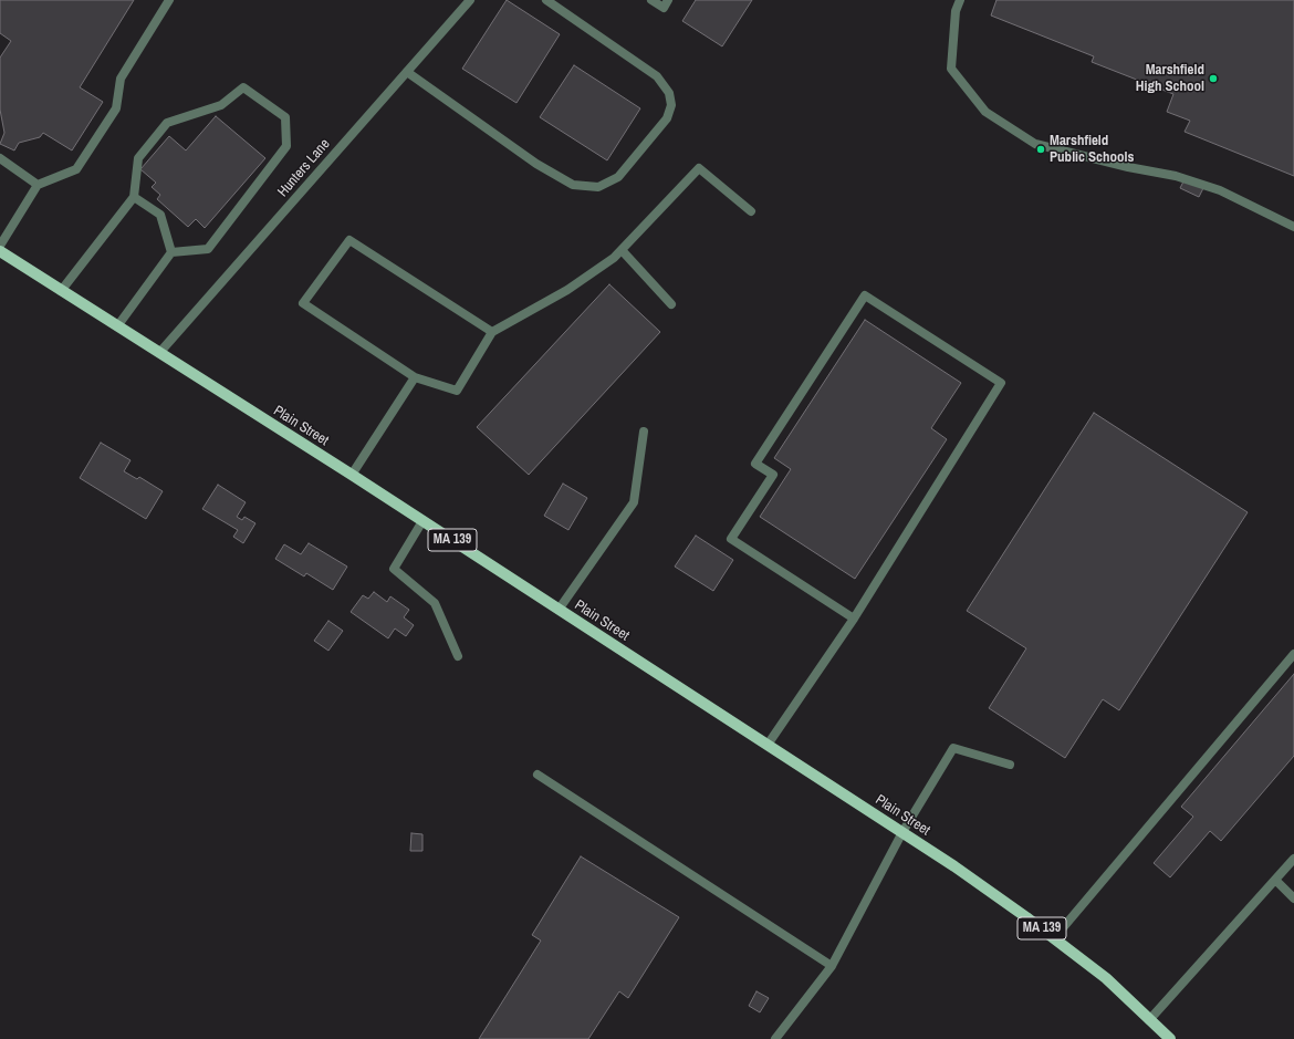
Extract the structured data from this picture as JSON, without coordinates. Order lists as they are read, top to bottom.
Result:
{
  "streets": {
    "main road": ["Plain Street", "MA 139"],
    "street": ["Hunters Lane"]
  },
  "crossings": [
    ["Hunters Lane", "Plain Street"]
  ],
  "places": ["Marshfield High School", "Marshfield Public Schools"]
}
